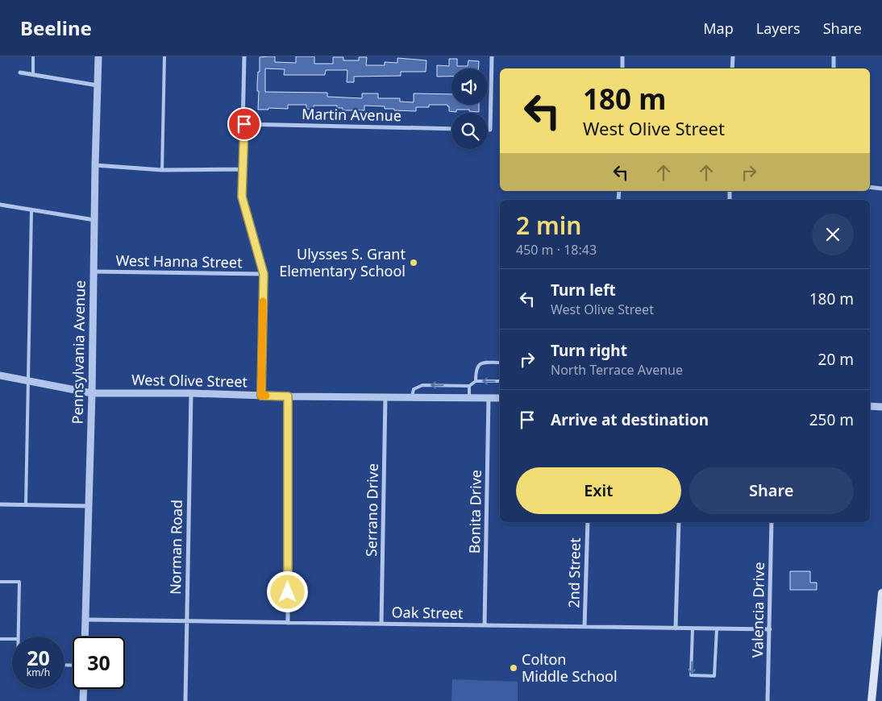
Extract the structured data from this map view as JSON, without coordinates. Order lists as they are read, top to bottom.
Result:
{
  "streets": {
    "street": [
      "Martin Avenue",
      "West Hanna Street",
      "Pennsylvania Avenue",
      "West Olive Street",
      "Serrano Drive",
      "Bonita Drive",
      "Norman Road",
      "2nd Street",
      "Valencia Drive",
      "Oak Street"
    ]
  },
  "crossings": [
    ["West Hanna Street", "Pennsylvania Avenue"],
    ["Pennsylvania Avenue", "West Olive Street"],
    ["Pennsylvania Avenue", "Oak Street"],
    ["West Olive Street", "Serrano Drive"],
    ["West Olive Street", "Bonita Drive"],
    ["West Olive Street", "Norman Road"],
    ["Serrano Drive", "Oak Street"],
    ["Bonita Drive", "Oak Street"],
    ["Norman Road", "Oak Street"],
    ["2nd Street", "Oak Street"],
    ["Valencia Drive", "Oak Street"]
  ],
  "places": ["Ulysses S. Grant Elementary School", "Colton Middle School"],
  "page": {
    "header": "Beeline",
    "nav": ["Map", "Layers", "Share"],
    "turn": ["180 m", "West Olive Street"],
    "heading": ["2 min", "450 m · 18:43"],
    "list": [
      {
        "name": "Turn left",
        "note": "West Olive Street",
        "value": "180 m"
      },
      {
        "name": "Turn right",
        "note": "North Terrace Avenue",
        "value": "20 m"
      },
      {
        "name": "Arrive at destination",
        "value": "250 m"
      }
    ],
    "buttons": ["Exit", "Share"],
    "speed": "20 km/h",
    "limit": "30"
  }
}
